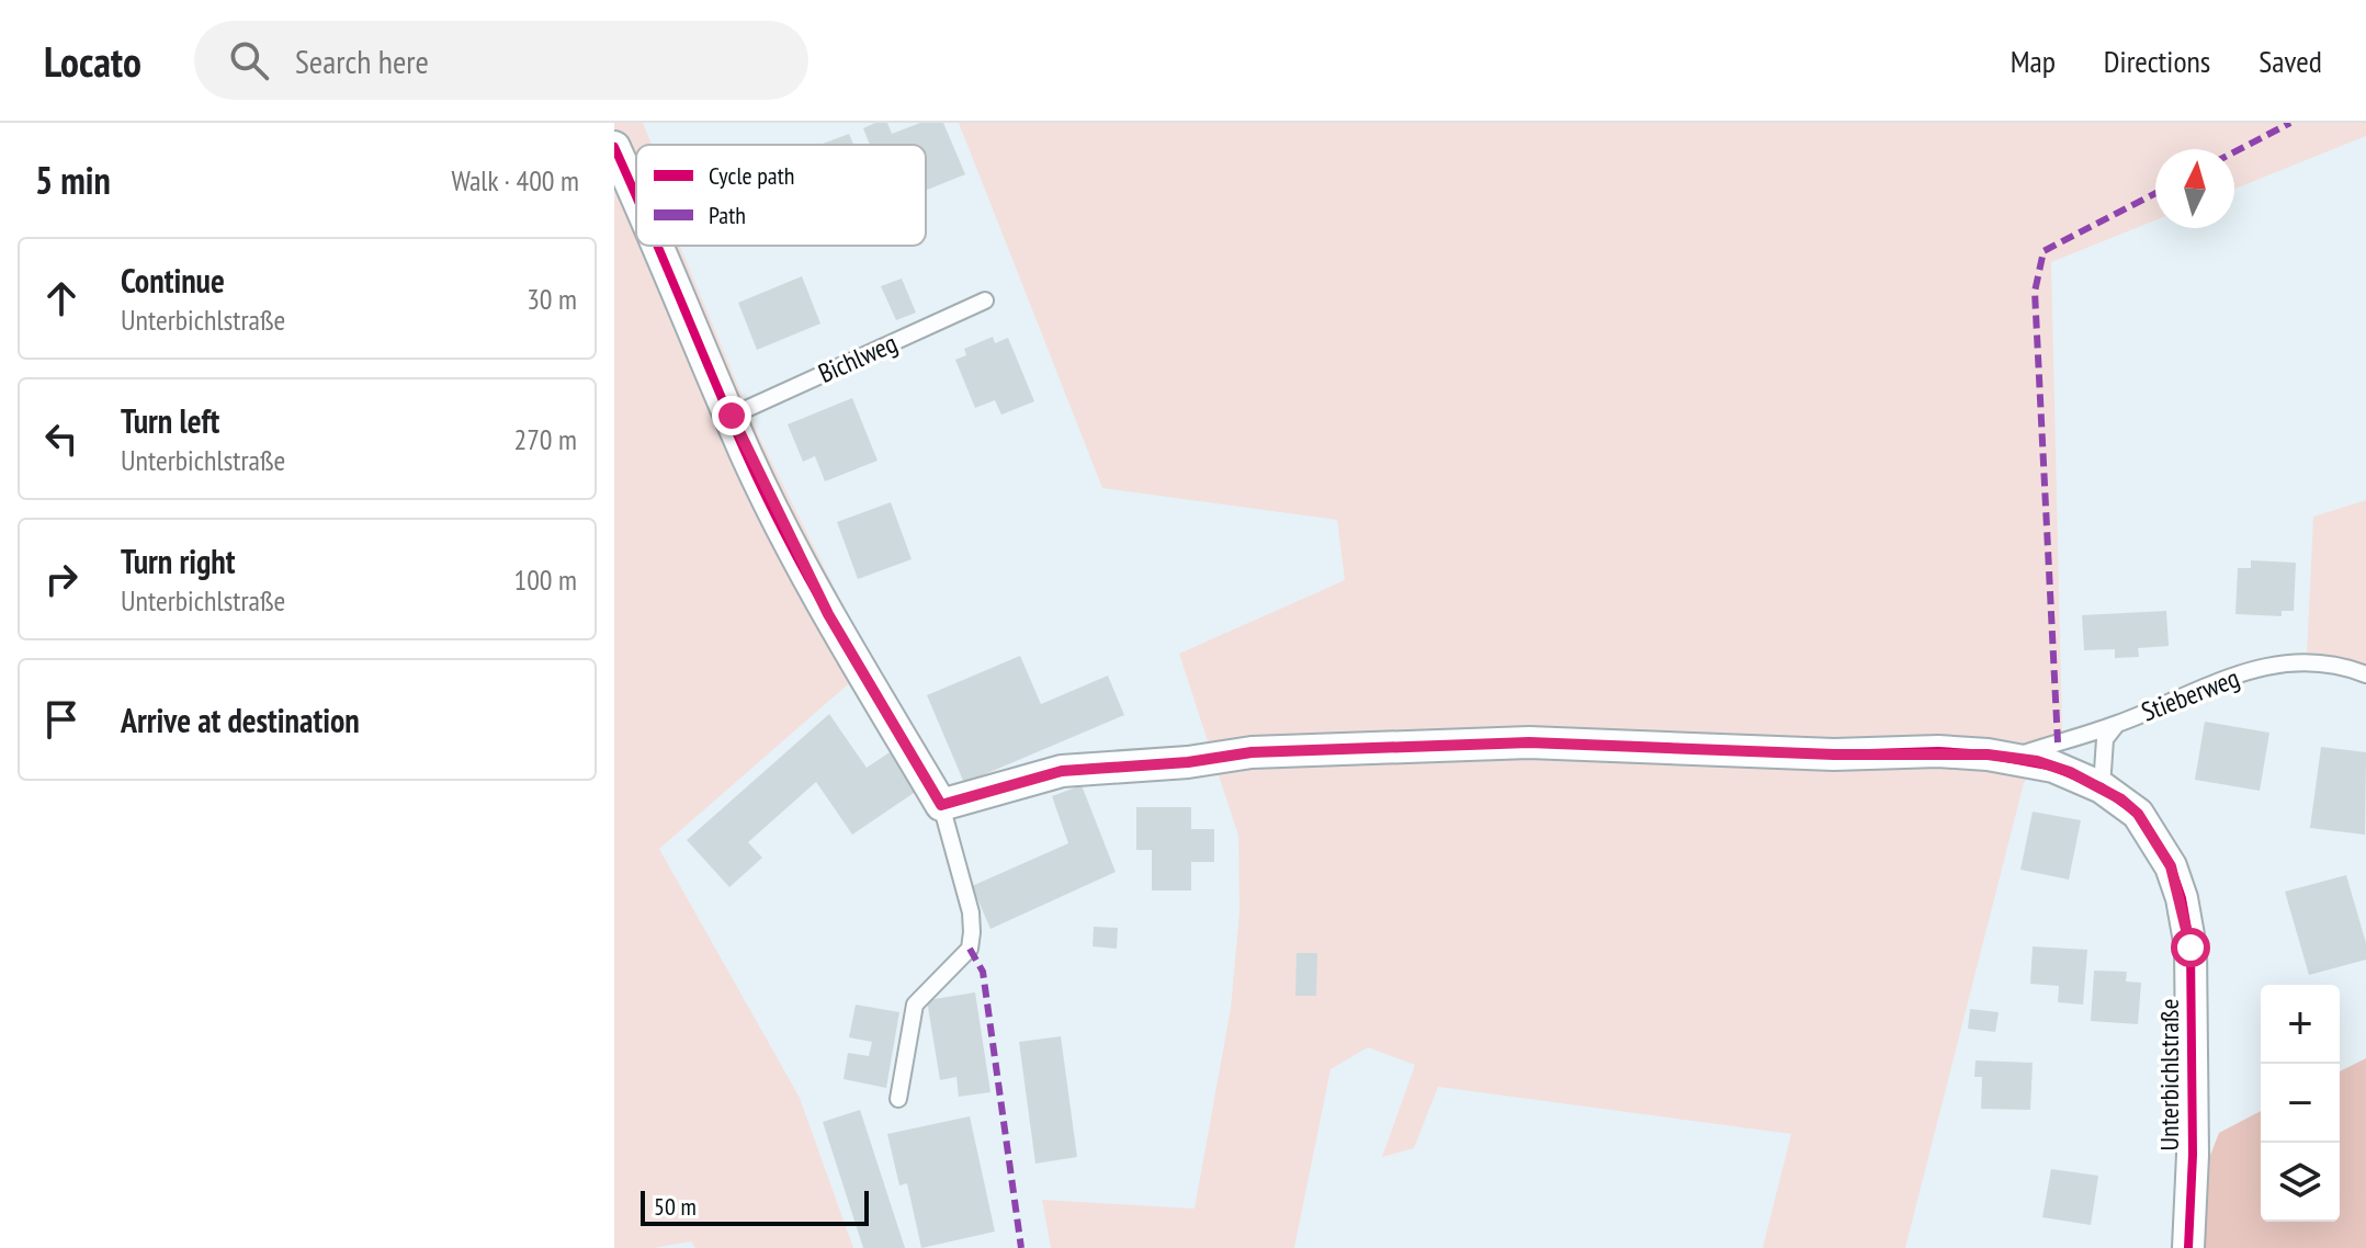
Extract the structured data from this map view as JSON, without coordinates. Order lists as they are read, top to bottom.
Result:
{
  "streets": {
    "street": ["Unterbichlstraße"],
    "lane": ["Bichlweg", "Stieberweg"]
  },
  "crossings": [
    ["Stieberweg", "Unterbichlstraße"]
  ],
  "legend": ["Cycle path", "Path"],
  "scale_bar": "50 m",
  "north": "top",
  "page": {
    "header": "Locato",
    "search": "Search here",
    "nav": ["Map", "Directions", "Saved"],
    "heading": ["5 min", "Walk · 400 m"],
    "list": [
      ["Continue", "Unterbichlstraße", "30 m"],
      ["Turn left", "Unterbichlstraße", "270 m"],
      ["Turn right", "Unterbichlstraße", "100 m"],
      "Arrive at destination"
    ],
    "map_buttons": ["+", "−"],
    "scale": "50 m"
  }
}
